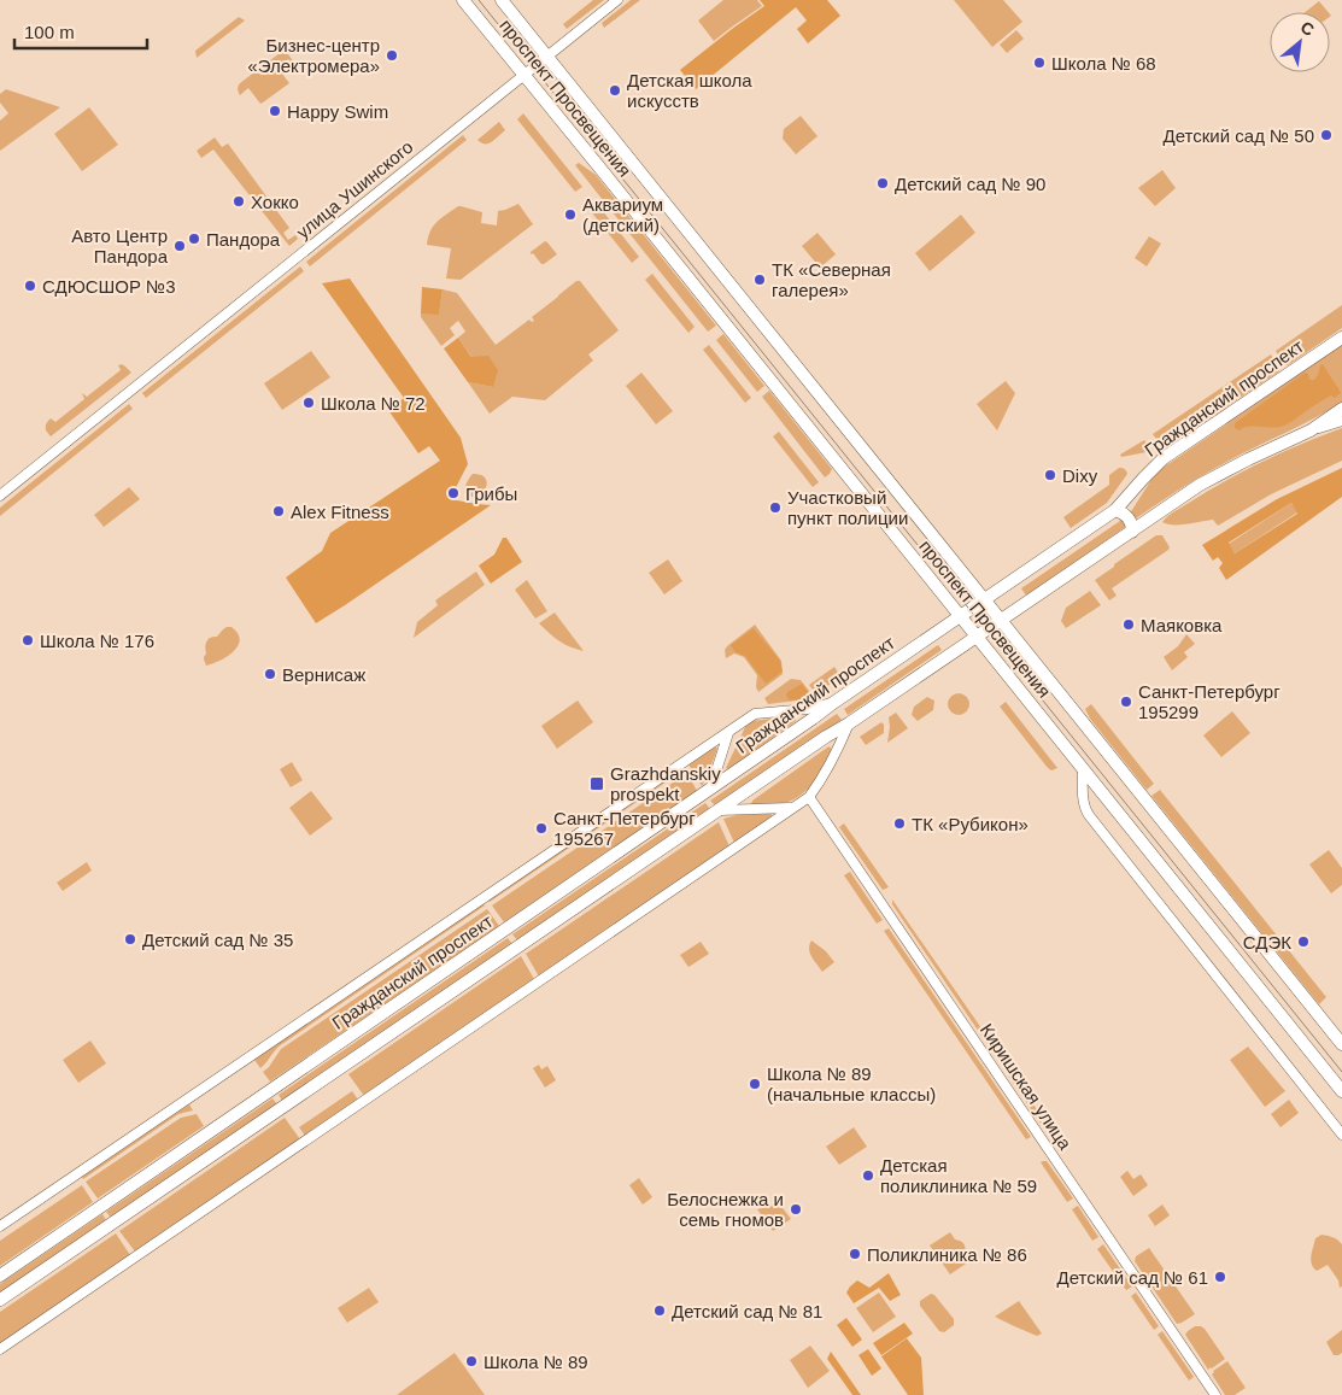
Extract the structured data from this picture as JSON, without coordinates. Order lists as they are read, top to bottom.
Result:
{
  "streets": {
    "main road": ["проспект Просвещения", "Гражданский проспект"],
    "street": ["улица Ушинского", "Киришская улица"]
  },
  "crossings": [
    ["проспект Просвещения", "улица Ушинского"],
    ["проспект Просвещения", "Гражданский проспект"]
  ],
  "places": {
    "other": [
      "Бизнес-центр «Электромера»",
      "Школа № 68",
      "Детская школа искусств",
      "Happy Swim",
      "Детский сад № 50",
      "Детский сад № 90",
      "Хокко",
      "Аквариум (детский)",
      "Пандора",
      "Авто Центр Пандора",
      "ТК «Северная галерея»",
      "СДЮСШОР №3",
      "Школа № 72",
      "Dixy",
      "Грибы",
      "Участковый пункт полиции",
      "Alex Fitness",
      "Маяковка",
      "Школа № 176",
      "Вернисаж",
      "Санкт-Петербург 195299",
      "ТК «Рубикон»",
      "Санкт-Петербург 195267",
      "Детский сад № 35",
      "СДЭК",
      "Школа № 89 (начальные классы)",
      "Детская поликлиника № 59",
      "Белоснежка и семь гномов",
      "Поликлиника № 86",
      "Детский сад № 61",
      "Детский сад № 81",
      "Школа № 89"
    ],
    "transit": ["Grazhdanskiy prospekt"]
  },
  "scale_bar": "100 m",
  "north": "top right"
}
